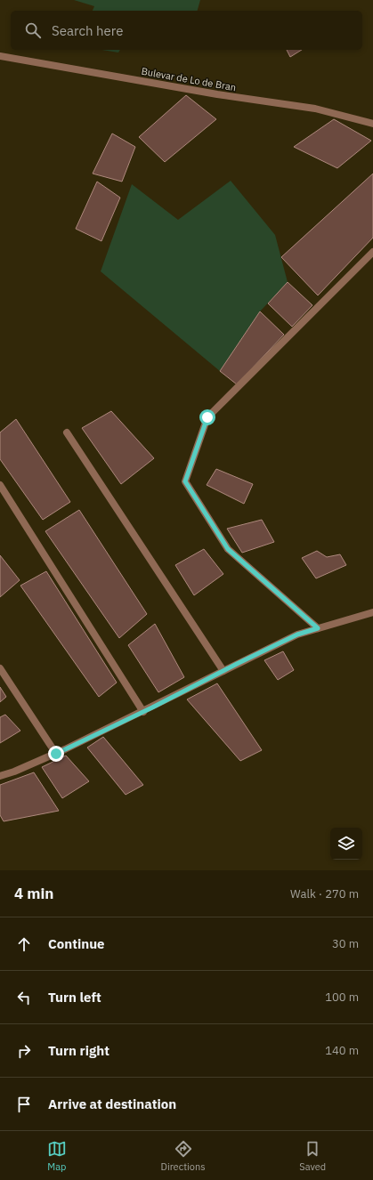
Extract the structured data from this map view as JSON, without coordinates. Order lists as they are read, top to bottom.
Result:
{
  "streets": {
    "street": ["Bulevar de Lo de Bran"]
  },
  "page": {
    "search": "Search here",
    "heading": ["4 min", "Walk · 270 m"],
    "list": [
      ["Continue", "30 m"],
      ["Turn left", "100 m"],
      ["Turn right", "140 m"],
      "Arrive at destination"
    ],
    "nav": ["Map", "Directions", "Saved"]
  }
}
